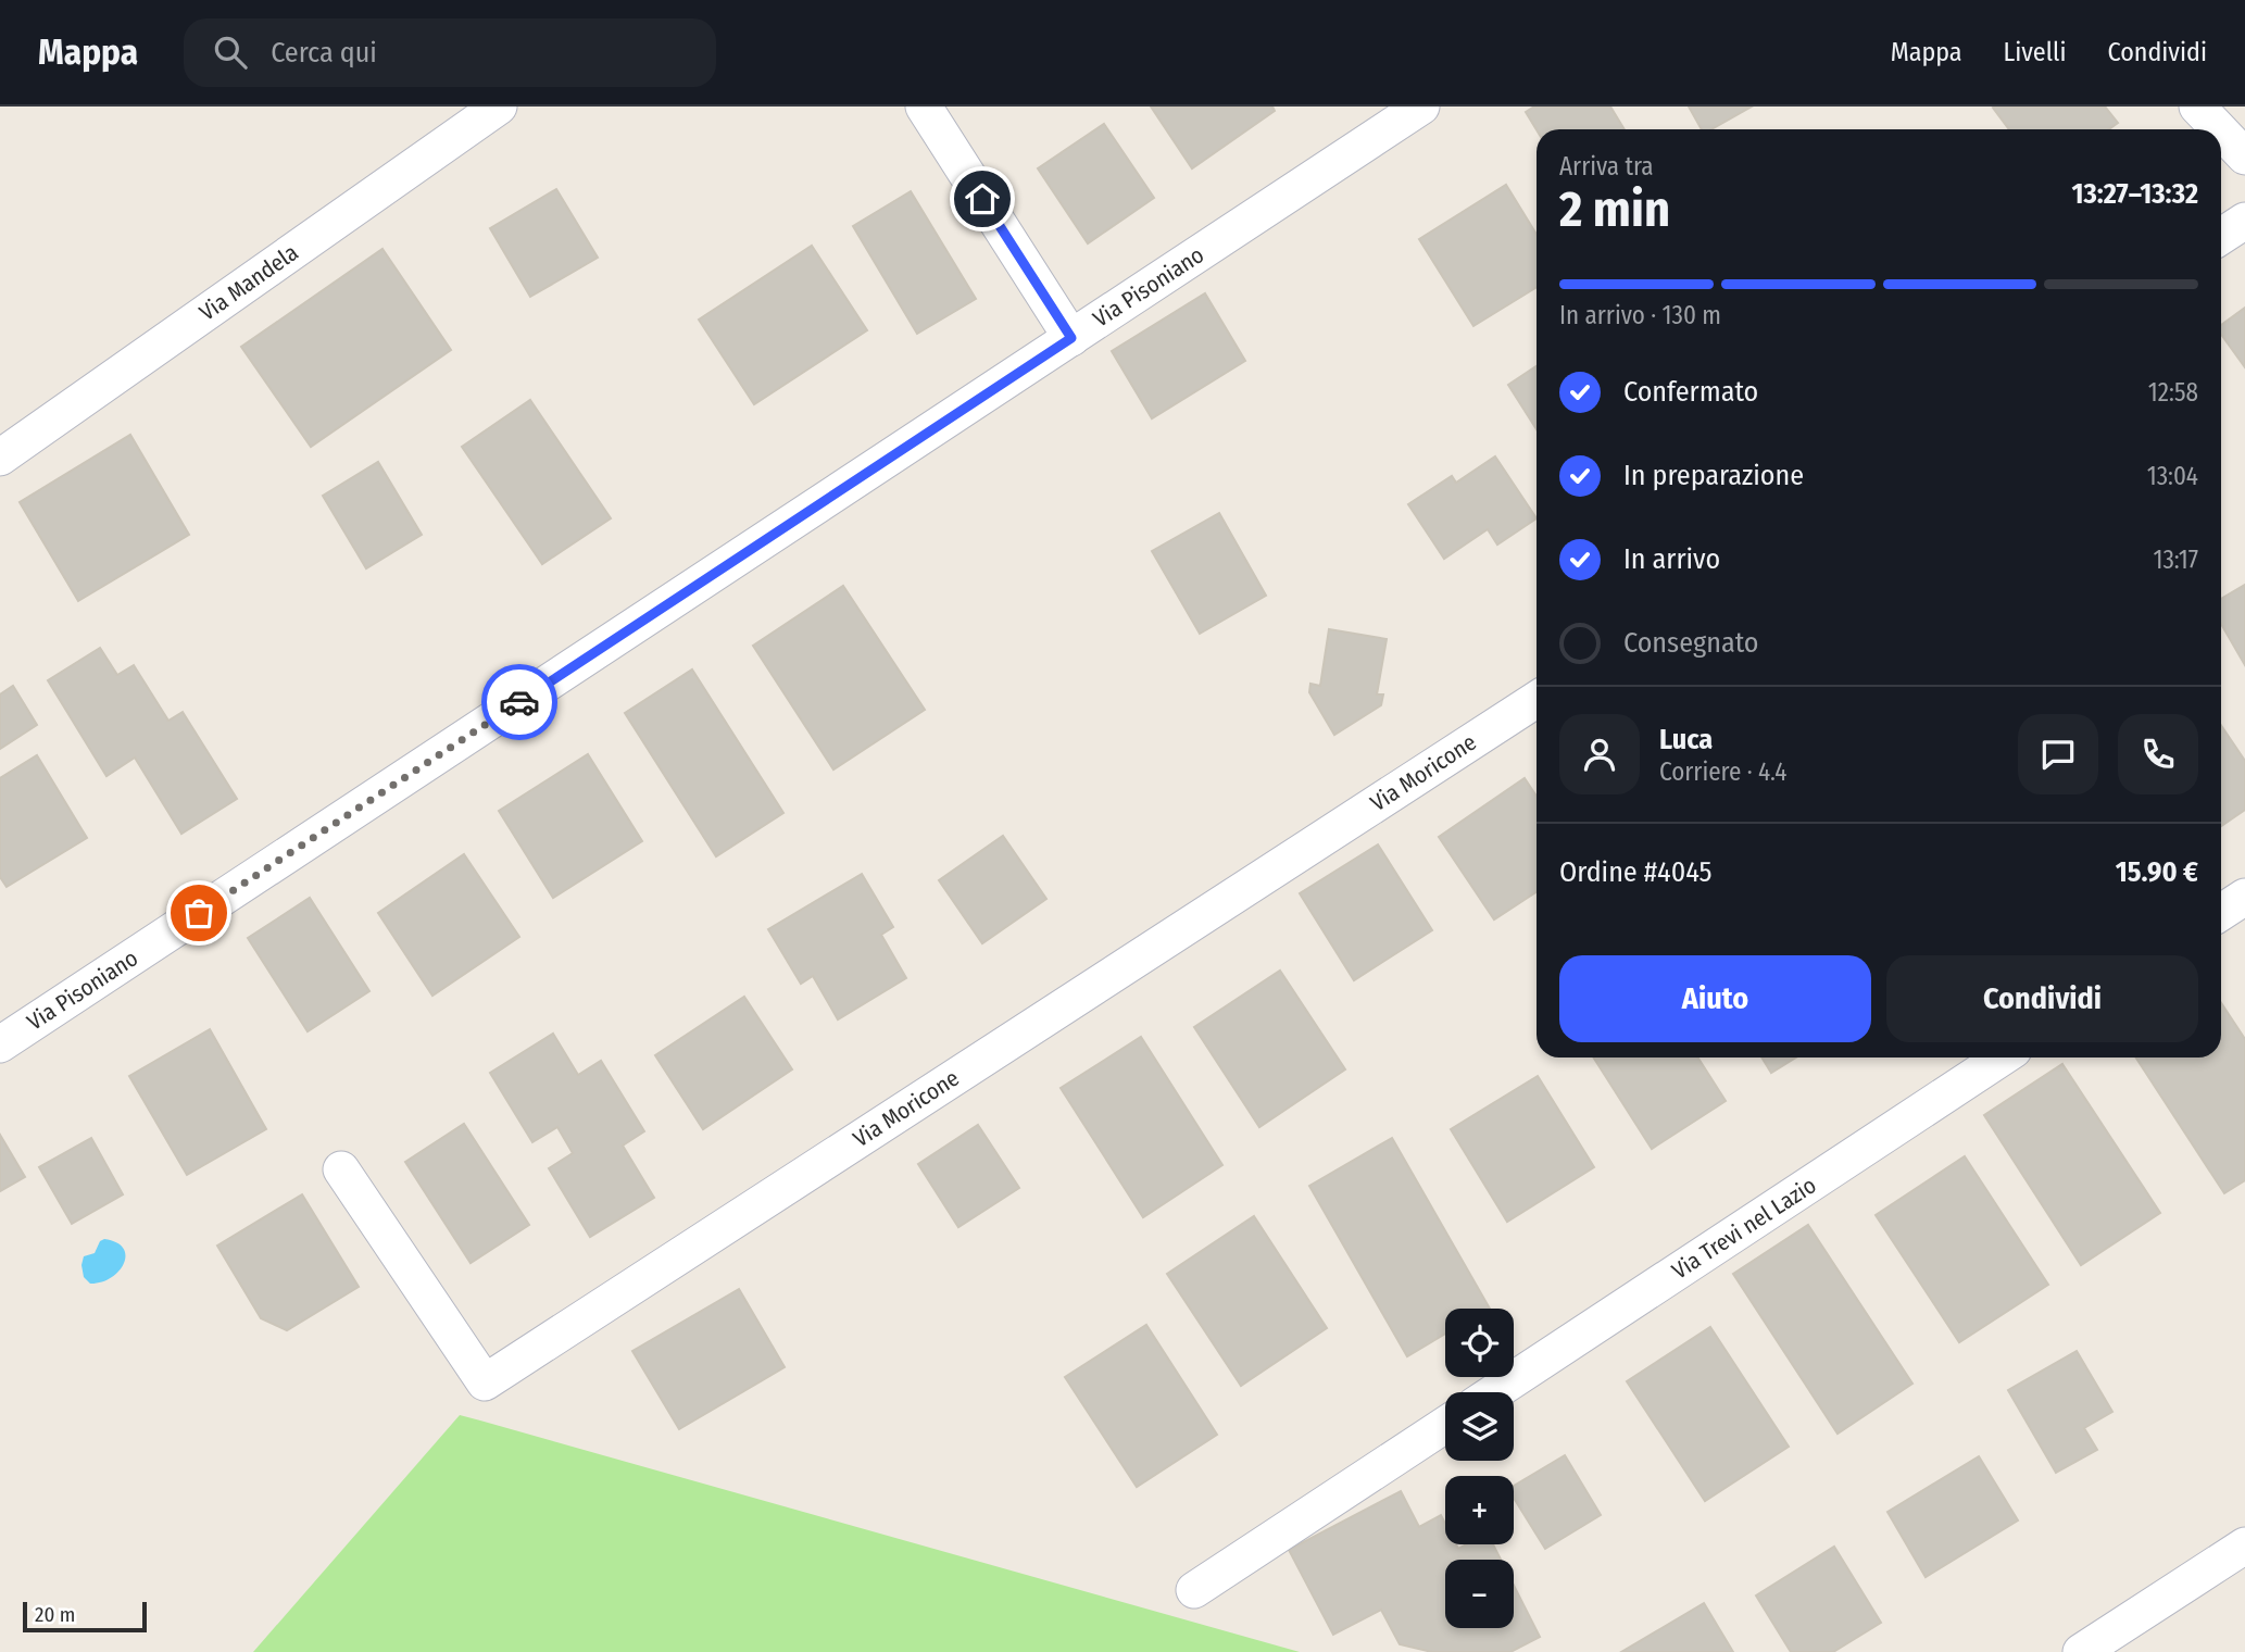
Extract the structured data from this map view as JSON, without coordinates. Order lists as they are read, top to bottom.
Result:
{
  "streets": {
    "street": [
      "Via Mandela",
      "Via Pisoniano",
      "Via Moricone",
      "Via Trevi nel Lazio"
    ]
  },
  "scale_bar": "20 m",
  "page": {
    "header": "Mappa",
    "search": "Cerca qui",
    "nav": ["Mappa", "Livelli", "Condividi"],
    "heading": ["2 min", "Arriva tra", "13:27–13:32"],
    "panel": [
      "Luca",
      "Corriere · 4.4",
      "Ordine #4045",
      "15.90 €"
    ],
    "bar": "In arrivo · 130 m",
    "list": [
      ["Confermato", "12:58"],
      ["In preparazione", "13:04"],
      ["In arrivo", "13:17"],
      "Consegnato"
    ],
    "buttons": ["Aiuto", "Condividi"],
    "map_buttons": ["+", "−"],
    "scale": "20 m"
  }
}
